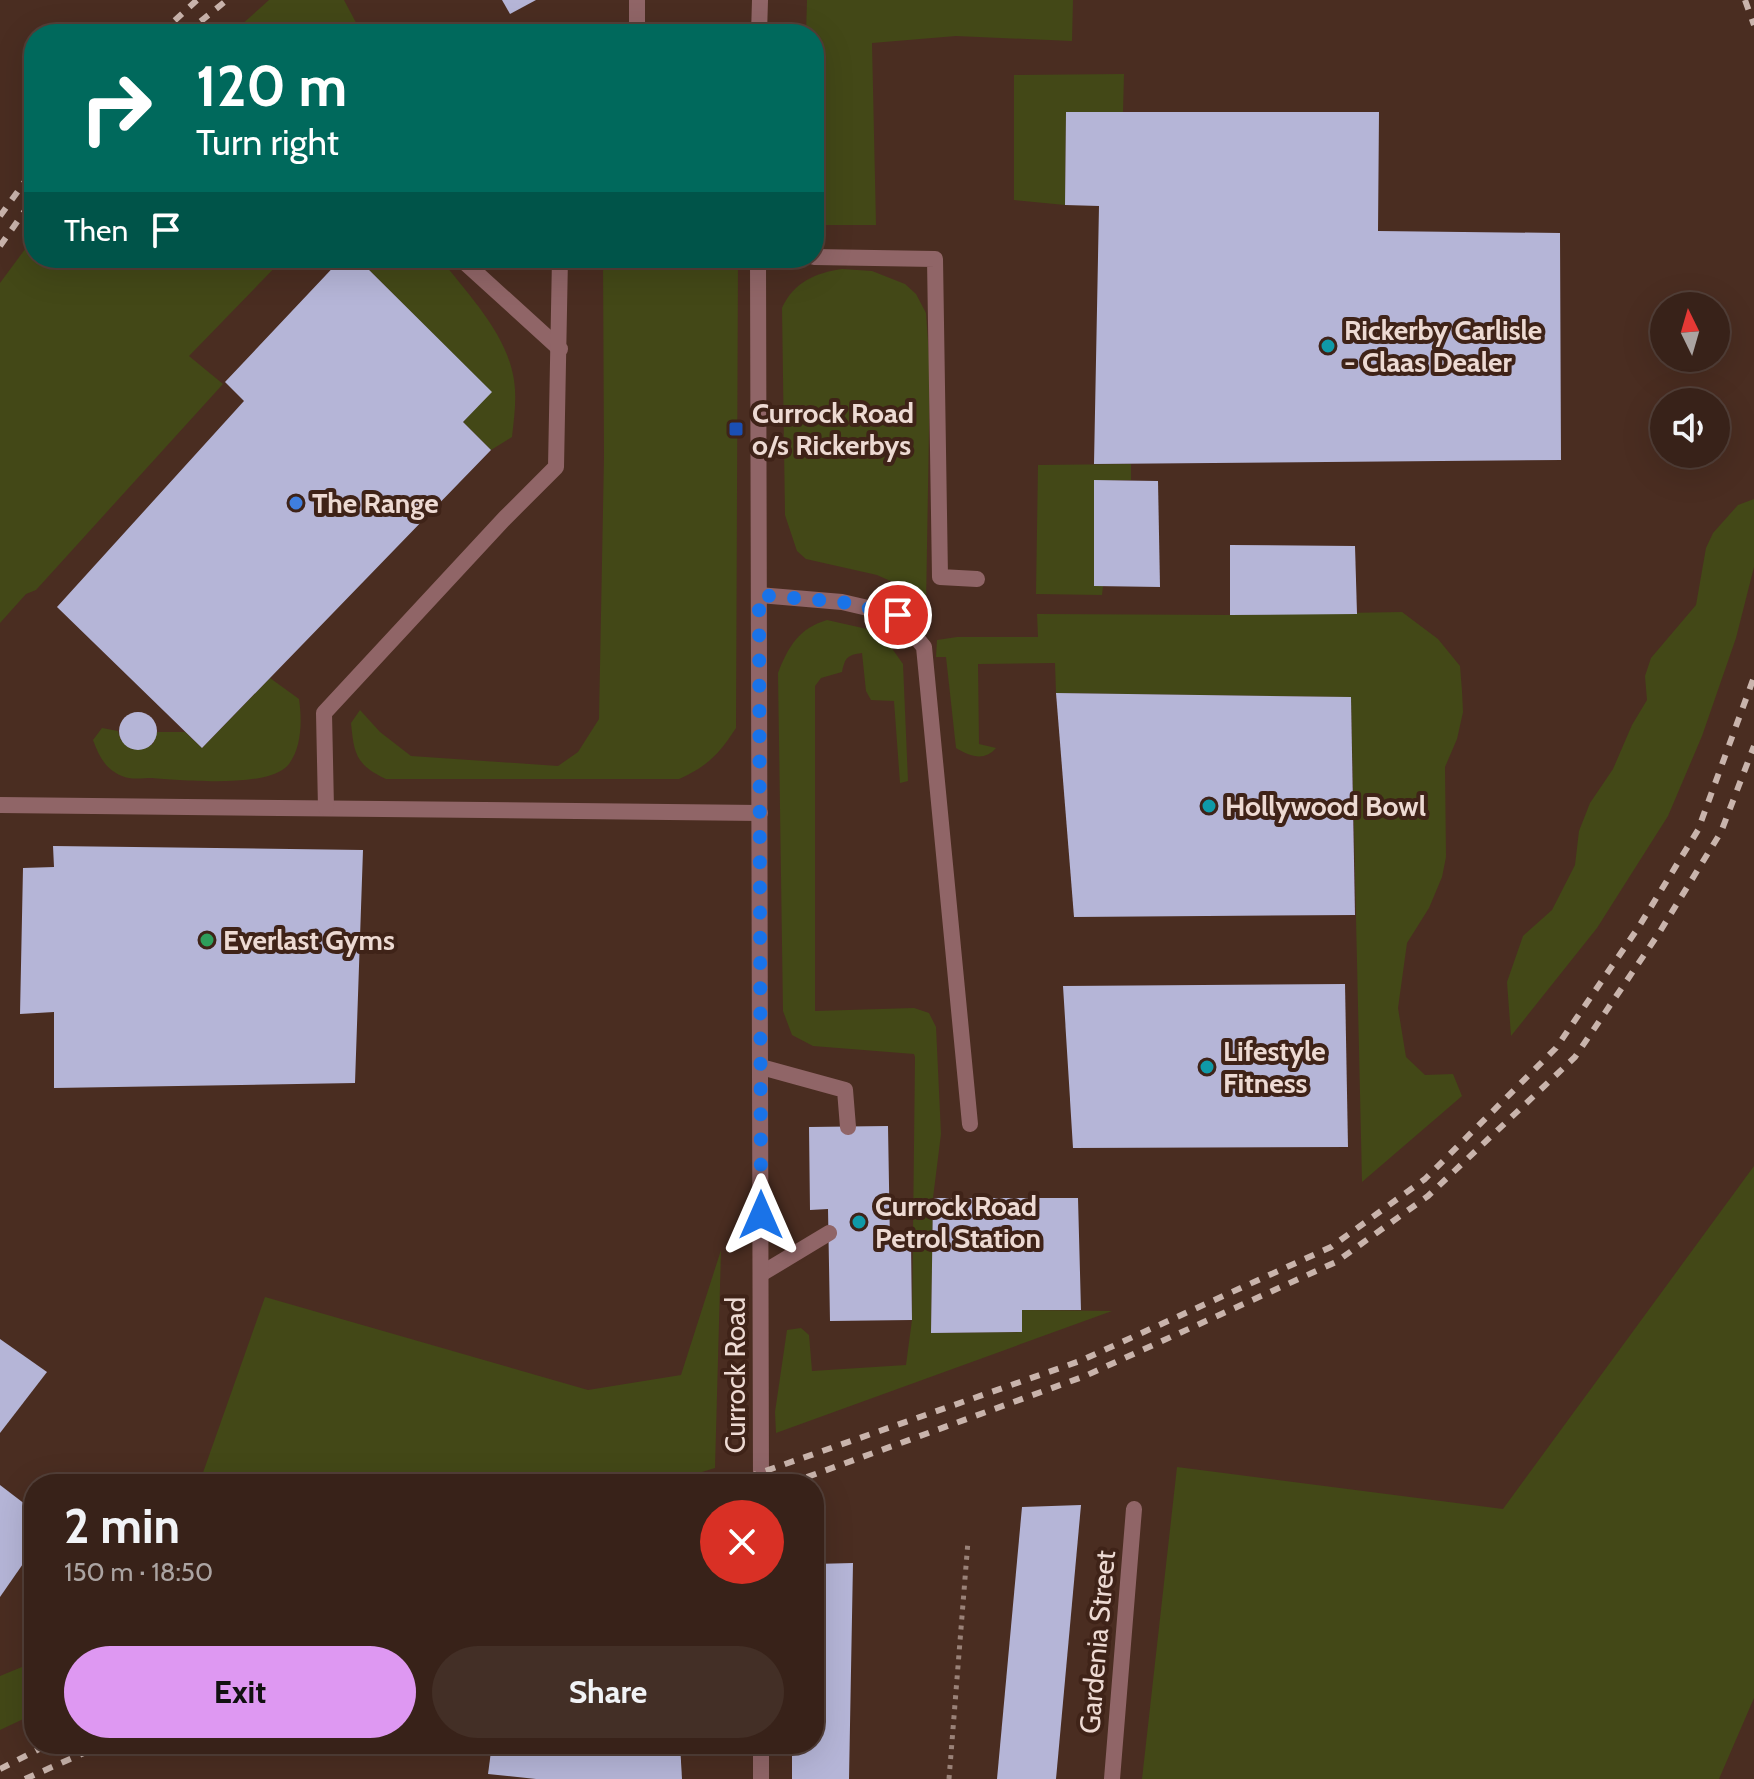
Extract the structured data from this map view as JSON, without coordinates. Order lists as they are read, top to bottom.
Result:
{
  "streets": {
    "street": ["Currock Road", "Gardenia Street"]
  },
  "places": {
    "other": [
      "Rickerby Carlisle - Claas Dealer",
      "The Range",
      "Hollywood Bowl",
      "Everlast Gyms",
      "Lifestyle Fitness",
      "Currock Road Petrol Station"
    ],
    "transit": ["Currock Road o/s Rickerbys"]
  },
  "north": "top",
  "page": {
    "turn": ["120 m", "Turn right"],
    "then": "Then",
    "heading": ["2 min", "150 m · 18:50"],
    "buttons": ["Exit", "Share"]
  }
}
